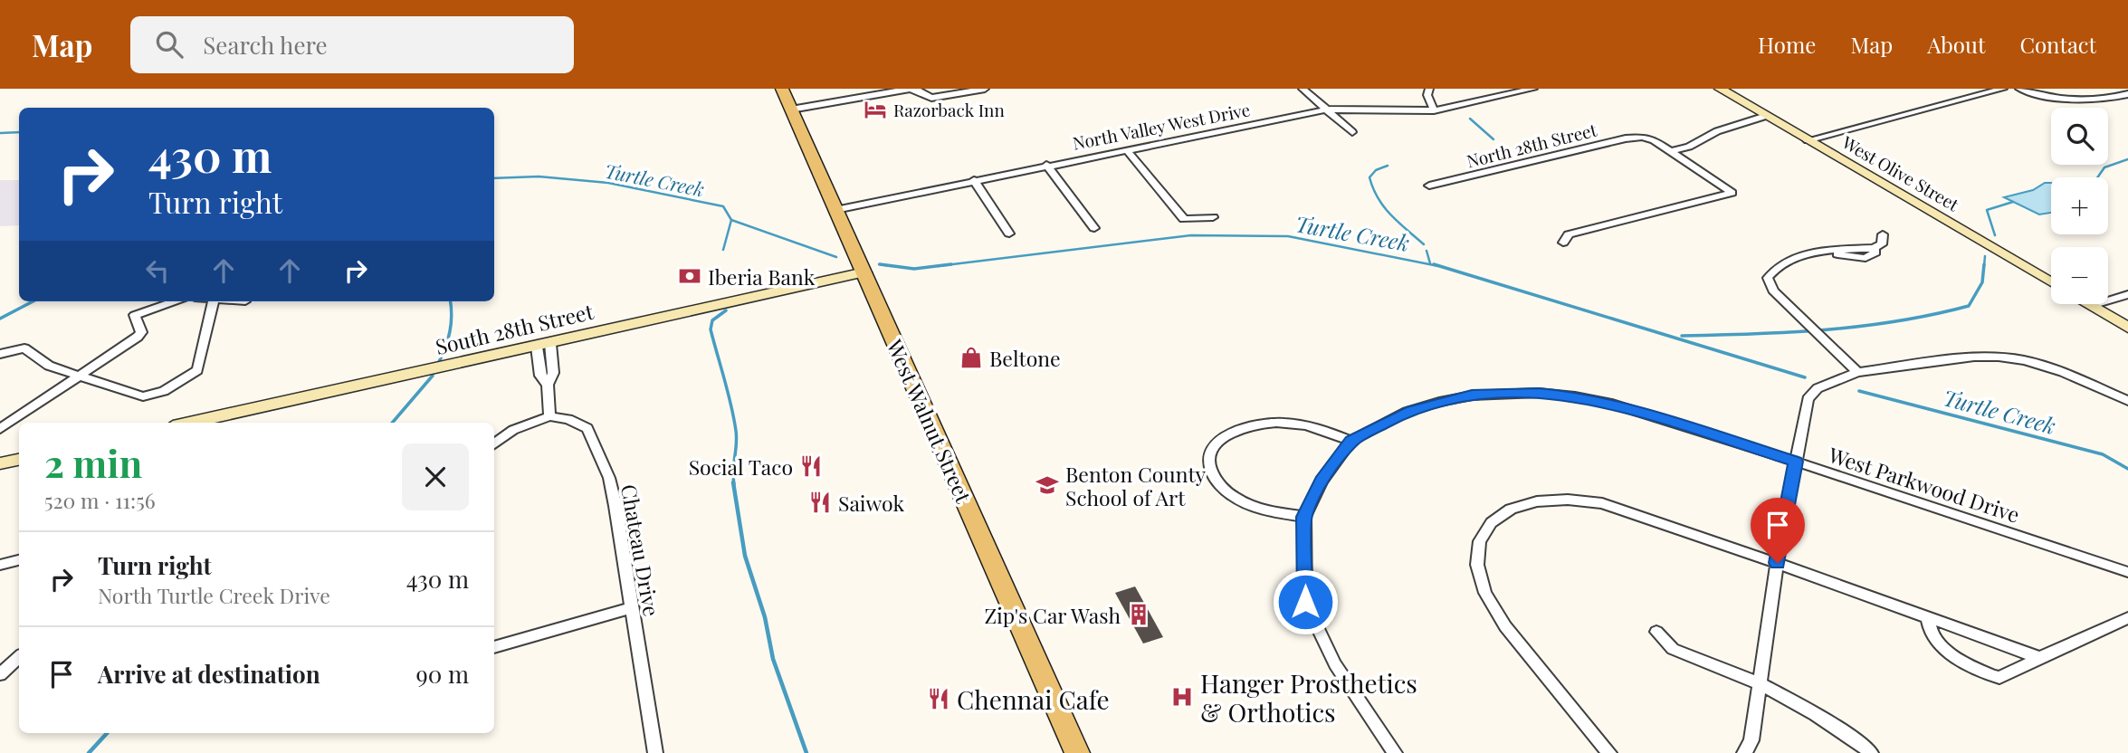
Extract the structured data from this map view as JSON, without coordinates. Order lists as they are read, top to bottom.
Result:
{
  "streets": {
    "main road": ["West Walnut Street"],
    "street": [
      "North Valley West Drive",
      "North 28th Street",
      "West Olive Street",
      "South 28th Street",
      "West Parkwood Drive",
      "Chateau Drive"
    ]
  },
  "crossings": [
    ["North Valley West Drive", "West Walnut Street"],
    ["South 28th Street", "West Walnut Street"]
  ],
  "water": ["Turtle Creek"],
  "places": {
    "hotel": ["Razorback Inn"],
    "bank": ["Iberia Bank"],
    "shop": ["Beltone"],
    "restaurant": ["Social Taco", "Saiwok", "Chennai Cafe"],
    "school or university": ["Benton County School of Art"],
    "building": ["Zip's Car Wash"],
    "hospital": ["Hanger Prosthetics & Orthotics"]
  },
  "page": {
    "header": "Map",
    "search": "Search here",
    "nav": [
      "Home",
      "Map",
      "About",
      "Contact"
    ],
    "map_buttons": ["+", "−"],
    "turn": ["430 m", "Turn right"],
    "heading": ["2 min", "520 m · 11:56"],
    "list": [
      {
        "name": "Turn right",
        "note": "North Turtle Creek Drive",
        "value": "430 m"
      },
      {
        "name": "Arrive at destination",
        "value": "90 m"
      }
    ]
  }
}
